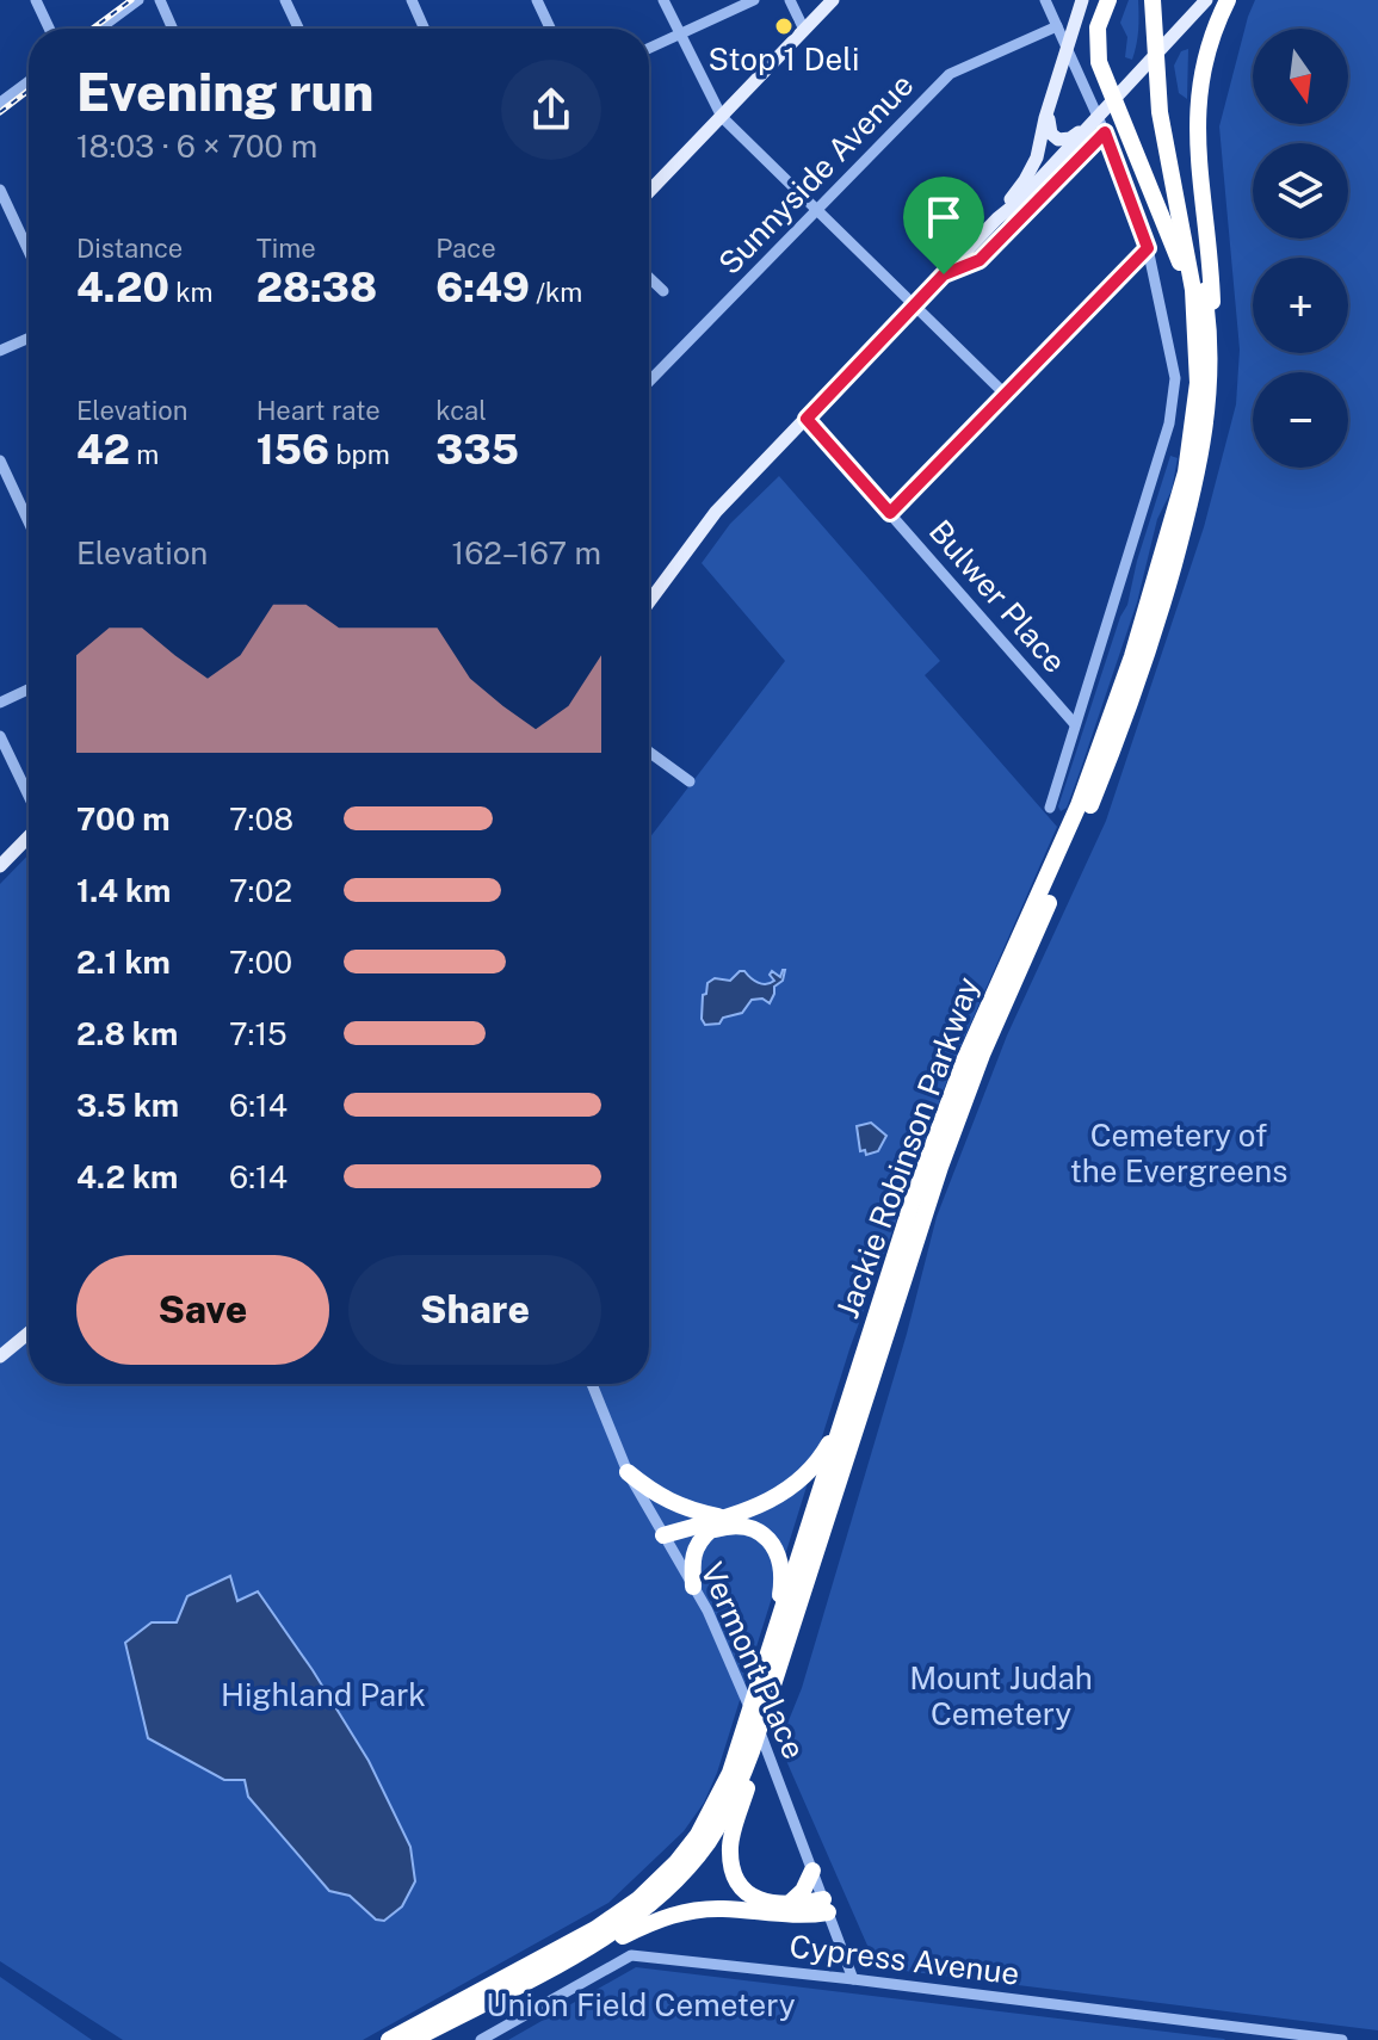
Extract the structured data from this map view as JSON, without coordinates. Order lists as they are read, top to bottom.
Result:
{
  "streets": {
    "highway": ["Jackie Robinson Parkway"],
    "street": [
      "Sunnyside Avenue",
      "Bulwer Place",
      "Vermont Place",
      "Cypress Avenue"
    ]
  },
  "crossings": [
    ["Vermont Place", "Cypress Avenue"]
  ],
  "parks": [
    "Cemetery of the Evergreens",
    "Mount Judah Cemetery",
    "Highland Park",
    "Union Field Cemetery"
  ],
  "places": ["Stop 1 Deli"],
  "north": "bottom",
  "page": {
    "map_buttons": ["+", "−"],
    "heading": ["Evening run", "18:03 · 6 × 700 m"],
    "stats": [
      ["Distance", "4.20 km"],
      ["Time", "28:38"],
      ["Pace", "6:49 /km"],
      ["Elevation", "42 m"],
      ["Heart rate", "156 bpm"],
      ["kcal", "335"]
    ],
    "chart": ["Elevation", "162–167 m"],
    "list": [
      {
        "name": "700 m",
        "note": "7:08"
      },
      {
        "name": "1.4 km",
        "note": "7:02"
      },
      {
        "name": "2.1 km",
        "note": "7:00"
      },
      {
        "name": "2.8 km",
        "note": "7:15"
      },
      {
        "name": "3.5 km",
        "note": "6:14"
      },
      {
        "name": "4.2 km",
        "note": "6:14"
      }
    ],
    "buttons": ["Save", "Share"]
  }
}
